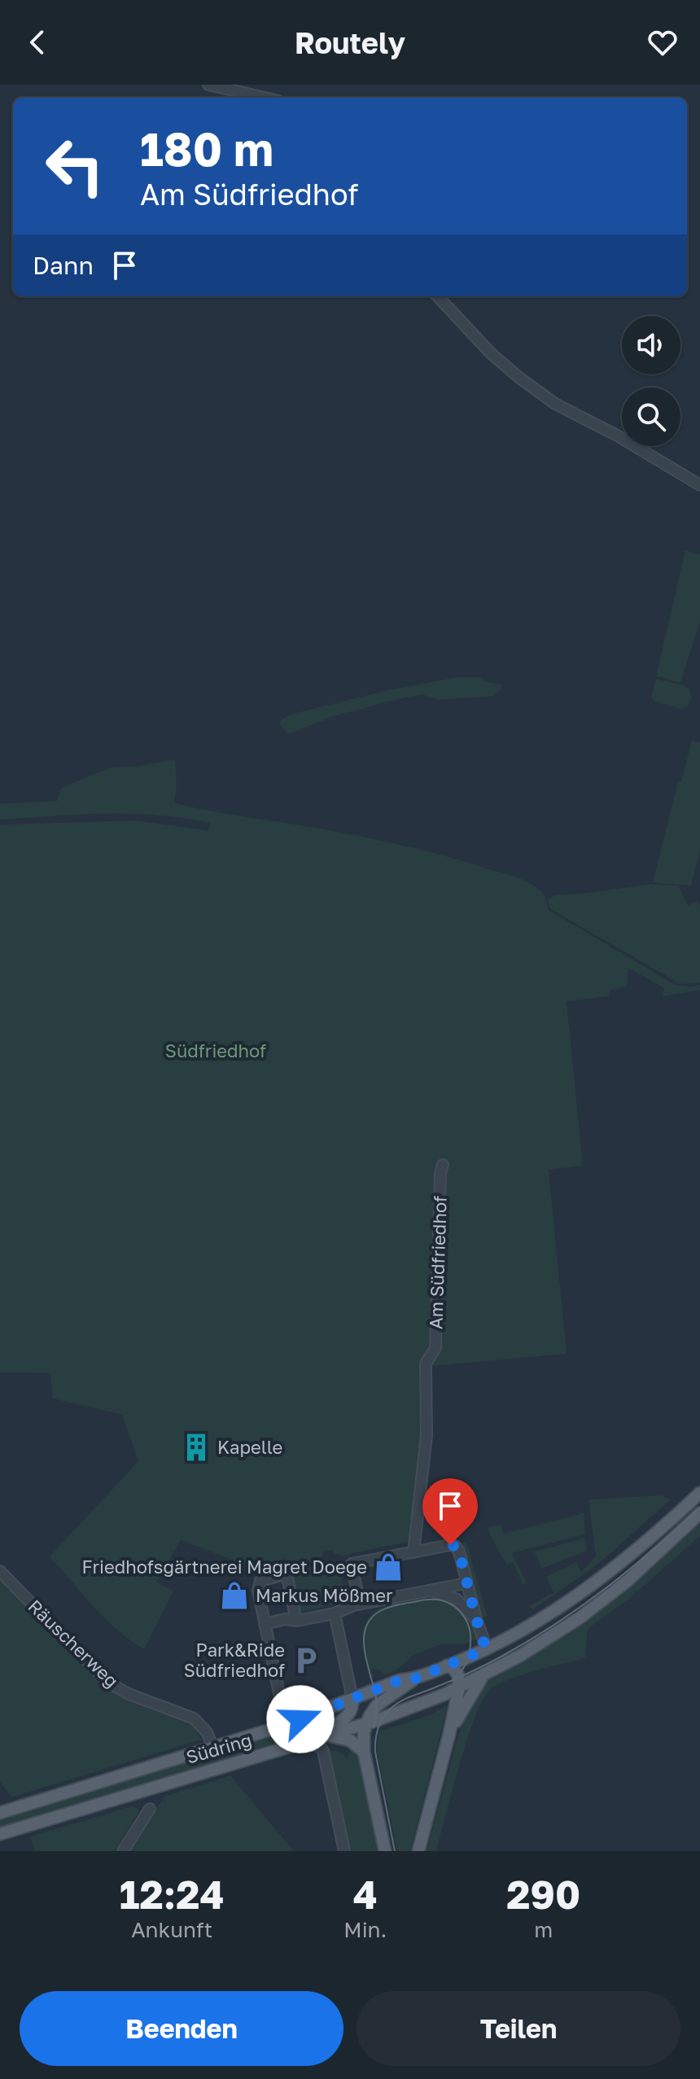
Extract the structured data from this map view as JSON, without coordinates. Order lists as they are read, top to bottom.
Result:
{
  "streets": {
    "main road": ["Südring"],
    "street": ["Am Südfriedhof", "Räuscherweg"]
  },
  "crossings": [
    ["Räuscherweg", "Südring"]
  ],
  "parks": ["Südfriedhof"],
  "places": {
    "building": ["Kapelle"],
    "shop": ["Friedhofsgärtnerei Magret Doege", "Markus Mößmer"],
    "parking": ["Park&Ride Südfriedhof"]
  },
  "page": {
    "header": "Routely",
    "turn": ["180 m", "Am Südfriedhof"],
    "then": "Dann",
    "eta": [
      "12:24",
      "Ankunft",
      "4",
      "Min.",
      "290",
      "m"
    ],
    "buttons": ["Beenden", "Teilen"]
  }
}
